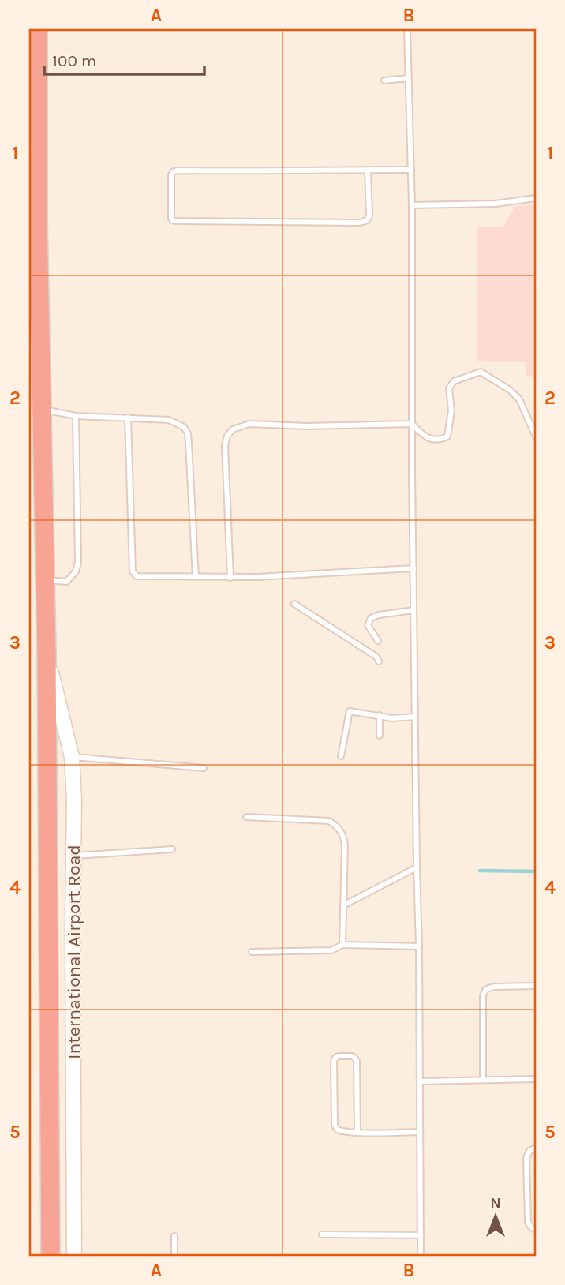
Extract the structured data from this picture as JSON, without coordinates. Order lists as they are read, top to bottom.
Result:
{
  "streets": {
    "highway": ["International Airport Road"]
  },
  "scale_bar": "100 m",
  "north": "top",
  "grid": {
    "columns": ["A", "B"],
    "rows": [
      "1",
      "2",
      "3",
      "4",
      "5"
    ]
  }
}
